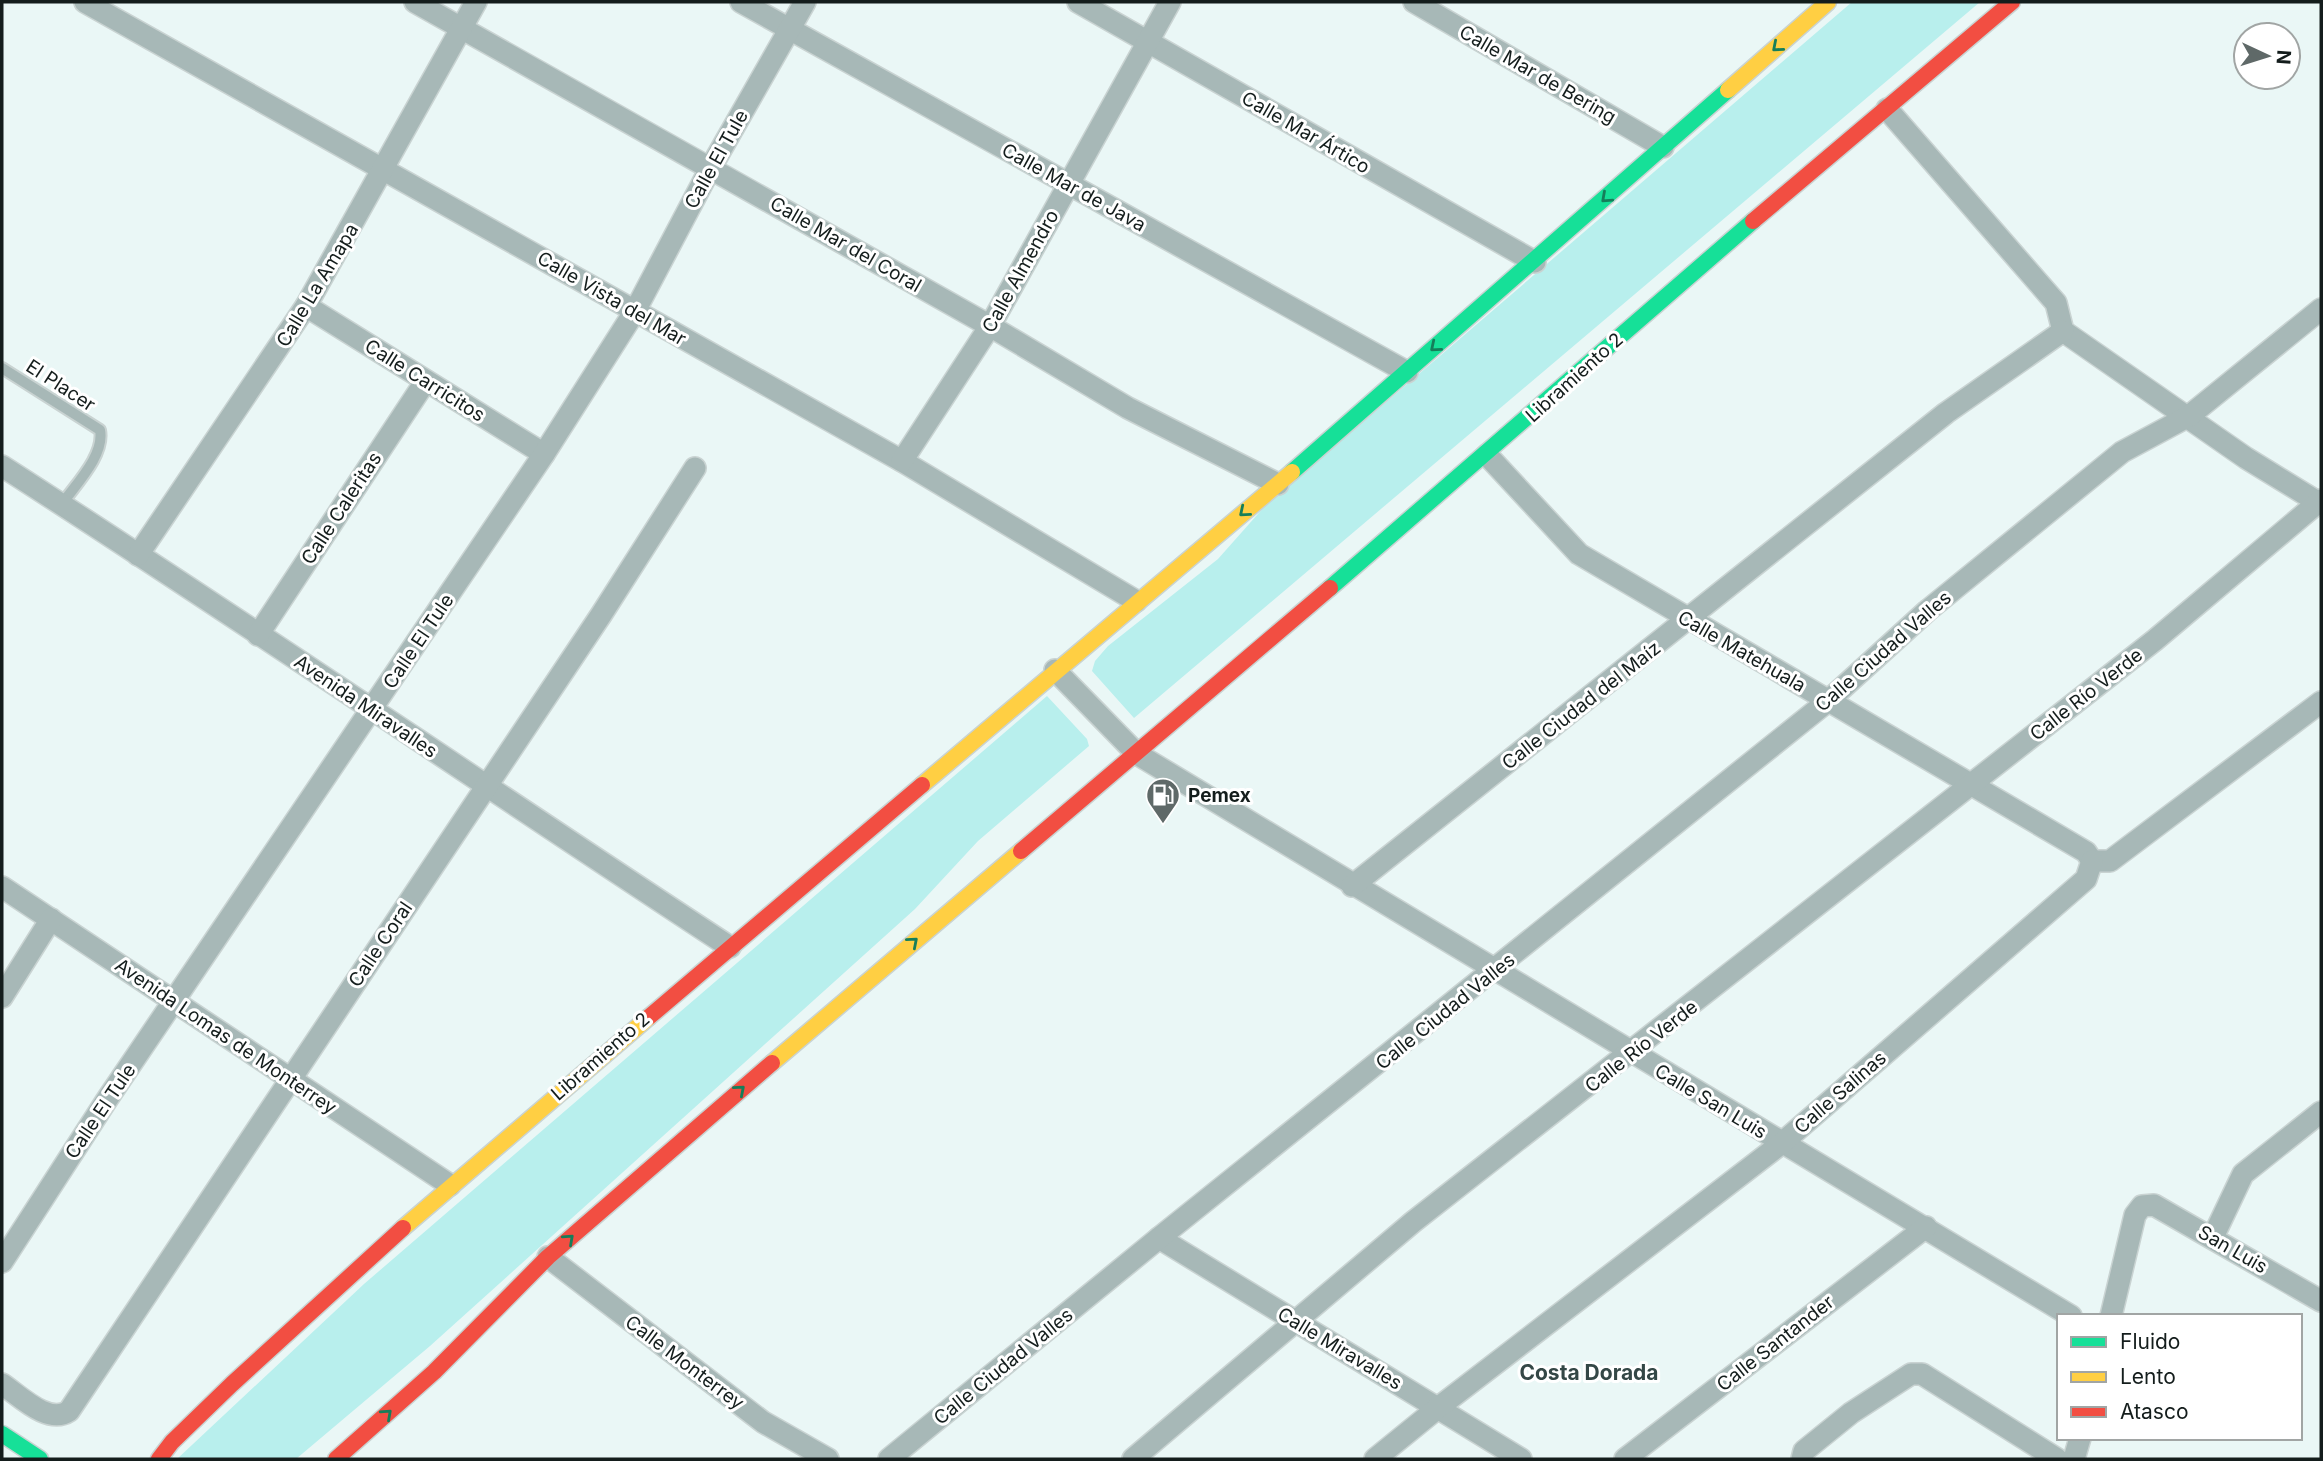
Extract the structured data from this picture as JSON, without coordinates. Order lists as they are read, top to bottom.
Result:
{
  "streets": {
    "main road": ["Libramiento 2"],
    "street": [
      "Calle Mar de Bering",
      "Calle Mar Ártico",
      "Calle El Tule",
      "Calle Mar de Java",
      "Calle Mar del Coral",
      "Calle Almendro",
      "Calle La Amapa",
      "Calle Vista del Mar",
      "Calle Carricitos",
      "Calle Caleritas",
      "Calle Matehuala",
      "Calle Ciudad Valles",
      "Calle Río Verde",
      "Calle Ciudad del Maíz",
      "Avenida Miravalles",
      "Calle Coral",
      "Avenida Lomas de Monterrey",
      "Calle Salinas",
      "Calle San Luis",
      "San Luis",
      "Calle Santander",
      "Calle Miravalles",
      "Calle Monterrey"
    ],
    "lane": ["El Placer"]
  },
  "crossings": [
    ["Calle Mar de Bering", "Libramiento 2"],
    ["Calle Mar Ártico", "Calle Almendro"],
    ["Calle Mar Ártico", "Libramiento 2"],
    ["Calle El Tule", "Calle Mar de Java"],
    ["Calle El Tule", "Calle Mar del Coral"],
    ["Calle El Tule", "Calle Vista del Mar"],
    ["Calle El Tule", "Calle Carricitos"],
    ["Calle El Tule", "Avenida Miravalles"],
    ["Calle El Tule", "Avenida Lomas de Monterrey"],
    ["Calle Mar de Java", "Calle Almendro"],
    ["Calle Mar de Java", "Libramiento 2"],
    ["Calle Mar del Coral", "Calle Almendro"],
    ["Calle Mar del Coral", "Calle La Amapa"],
    ["Calle Mar del Coral", "Libramiento 2"],
    ["Calle Almendro", "Calle Vista del Mar"],
    ["Calle La Amapa", "Calle Vista del Mar"],
    ["Calle La Amapa", "Calle Carricitos"],
    ["Calle La Amapa", "Avenida Miravalles"],
    ["Calle Vista del Mar", "Libramiento 2"],
    ["Libramiento 2", "Calle Matehuala"],
    ["Libramiento 2", "Avenida Miravalles"],
    ["Libramiento 2", "Avenida Lomas de Monterrey"],
    ["Libramiento 2", "Calle San Luis"],
    ["Libramiento 2", "Calle Monterrey"],
    ["Calle Carricitos", "Calle Caleritas"],
    ["El Placer", "Avenida Miravalles"],
    ["Calle Caleritas", "Avenida Miravalles"],
    ["Calle Matehuala", "Calle Ciudad Valles"],
    ["Calle Matehuala", "Calle Río Verde"],
    ["Calle Matehuala", "Calle Ciudad del Maíz"],
    ["Calle Matehuala", "Calle Salinas"],
    ["Calle Ciudad Valles", "Calle San Luis"],
    ["Calle Ciudad Valles", "Calle Miravalles"],
    ["Calle Río Verde", "Calle San Luis"],
    ["Calle Río Verde", "Calle Miravalles"],
    ["Calle Ciudad del Maíz", "Calle San Luis"],
    ["Avenida Miravalles", "Calle Coral"],
    ["Calle Coral", "Avenida Lomas de Monterrey"],
    ["Calle Salinas", "Calle San Luis"],
    ["Calle Salinas", "Calle Miravalles"],
    ["Calle San Luis", "Calle Santander"]
  ],
  "districts": ["Costa Dorada"],
  "places": {
    "fuel station": ["Pemex"]
  },
  "legend": ["Fluido", "Lento", "Atasco"],
  "north": "right"
}
